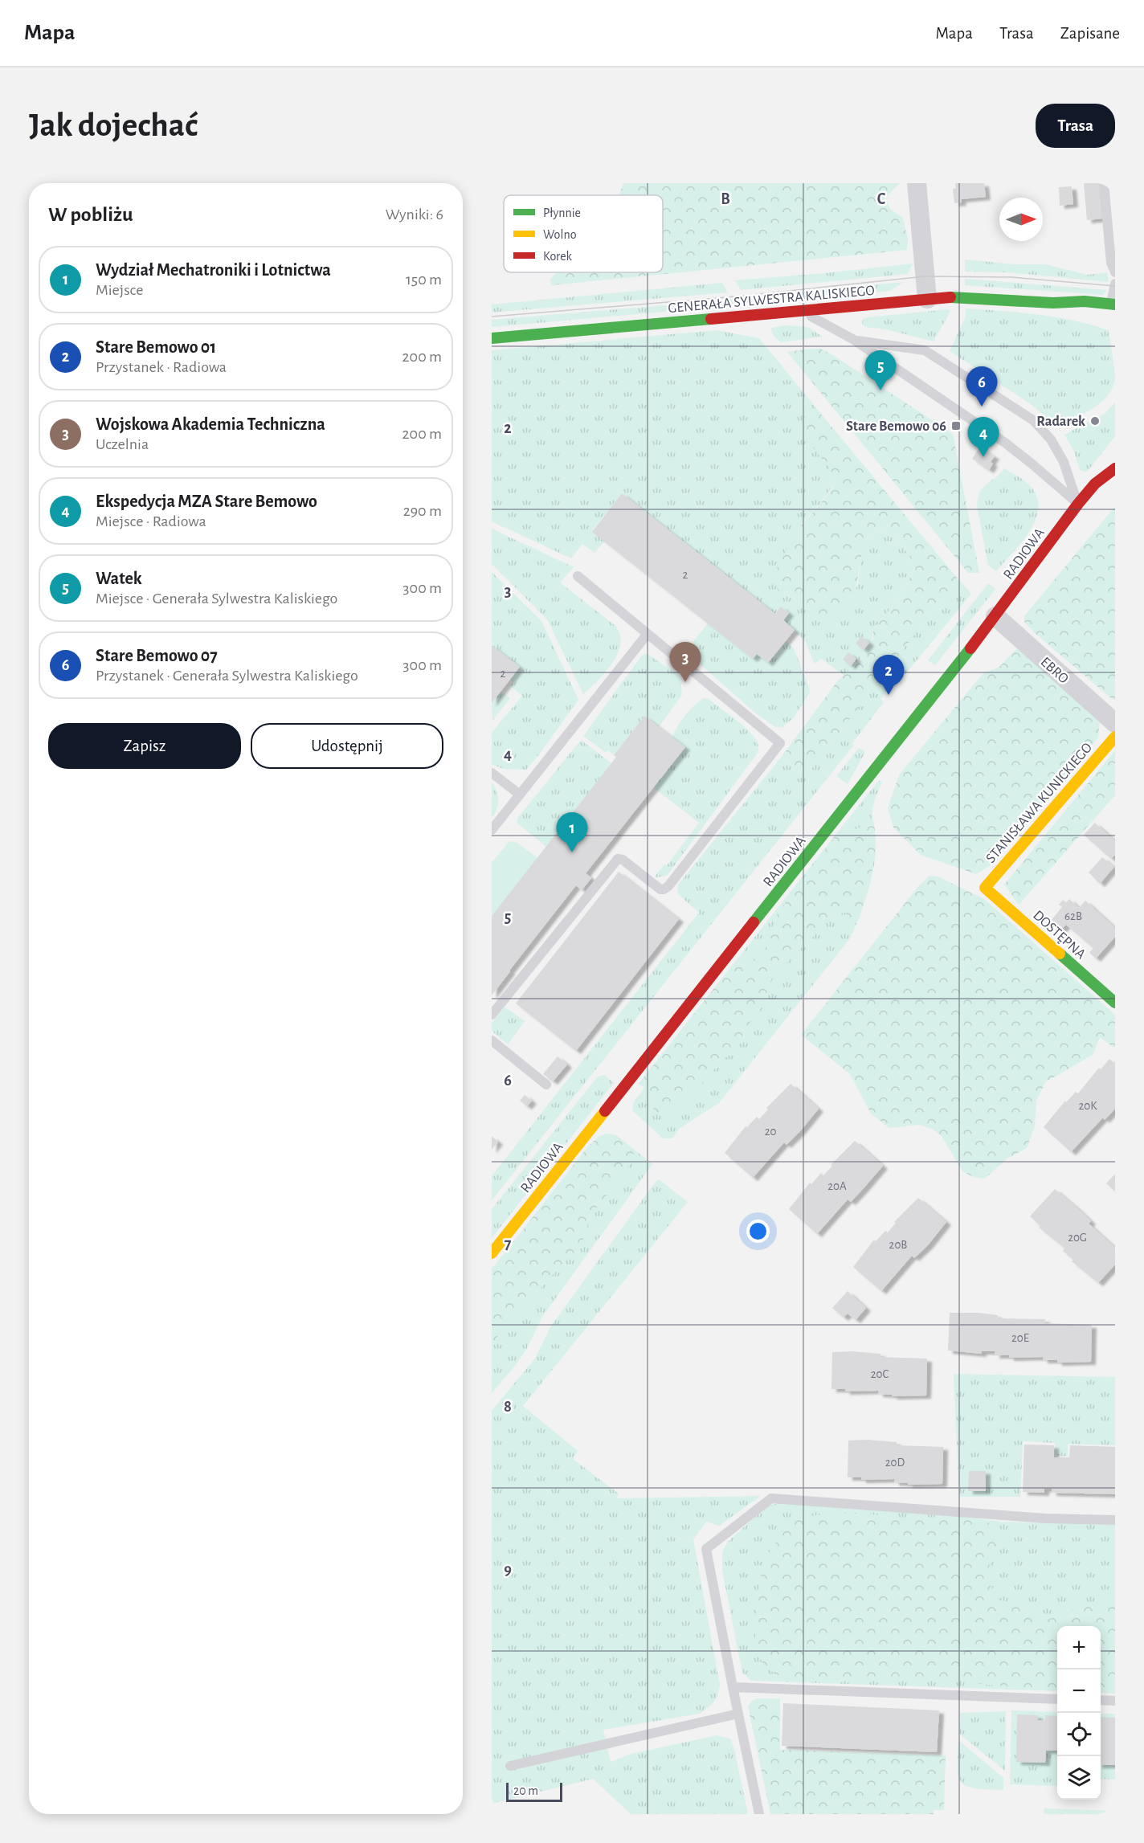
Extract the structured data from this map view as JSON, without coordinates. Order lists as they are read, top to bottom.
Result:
{
  "streets": {
    "street": [
      "GENERAŁA SYLWESTRA KALISKIEGO",
      "RADIOWA",
      "EBRO",
      "STANISŁAWA KUNICKIEGO",
      "DOSTĘPNA"
    ]
  },
  "crossings": [
    ["RADIOWA", "EBRO"],
    ["STANISŁAWA KUNICKIEGO", "DOSTĘPNA"]
  ],
  "places": {
    "other": ["Radarek"],
    "transit": ["Stare Bemowo 06"]
  },
  "house_numbers": [
    "2",
    "2",
    "62B",
    "20K",
    "20",
    "20A",
    "20G",
    "20B",
    "20E",
    "20C",
    "20D"
  ],
  "legend": ["Płynnie", "Wolno", "Korek"],
  "scale_bar": "20 m",
  "north": "right",
  "page": {
    "header": "Mapa",
    "nav": ["Mapa", "Trasa", "Zapisane"],
    "buttons": [
      "Trasa",
      ["Zapisz", "Udostępnij"]
    ],
    "title": "Jak dojechać",
    "heading": ["W pobliżu", "Wyniki: 6"],
    "list": [
      {
        "mark": "1",
        "name": "Wydział Mechatroniki i Lotnictwa",
        "note": "Miejsce",
        "value": "150 m"
      },
      {
        "mark": "2",
        "name": "Stare Bemowo 01",
        "note": "Przystanek · Radiowa",
        "value": "200 m"
      },
      {
        "mark": "3",
        "name": "Wojskowa Akademia Techniczna",
        "note": "Uczelnia",
        "value": "200 m"
      },
      {
        "mark": "4",
        "name": "Ekspedycja MZA Stare Bemowo",
        "note": "Miejsce · Radiowa",
        "value": "290 m"
      },
      {
        "mark": "5",
        "name": "Watek",
        "note": "Miejsce · Generała Sylwestra Kaliskiego",
        "value": "300 m"
      },
      {
        "mark": "6",
        "name": "Stare Bemowo 07",
        "note": "Przystanek · Generała Sylwestra Kaliskiego",
        "value": "300 m"
      }
    ],
    "pins": [
      "5",
      "6",
      "4",
      "3",
      "2",
      "1"
    ],
    "map_buttons": ["+", "−"],
    "scale": "20 m"
  },
  "grid": {
    "columns": ["B", "C"],
    "rows": [
      "2",
      "3",
      "4",
      "5",
      "6",
      "7",
      "8",
      "9"
    ]
  }
}
